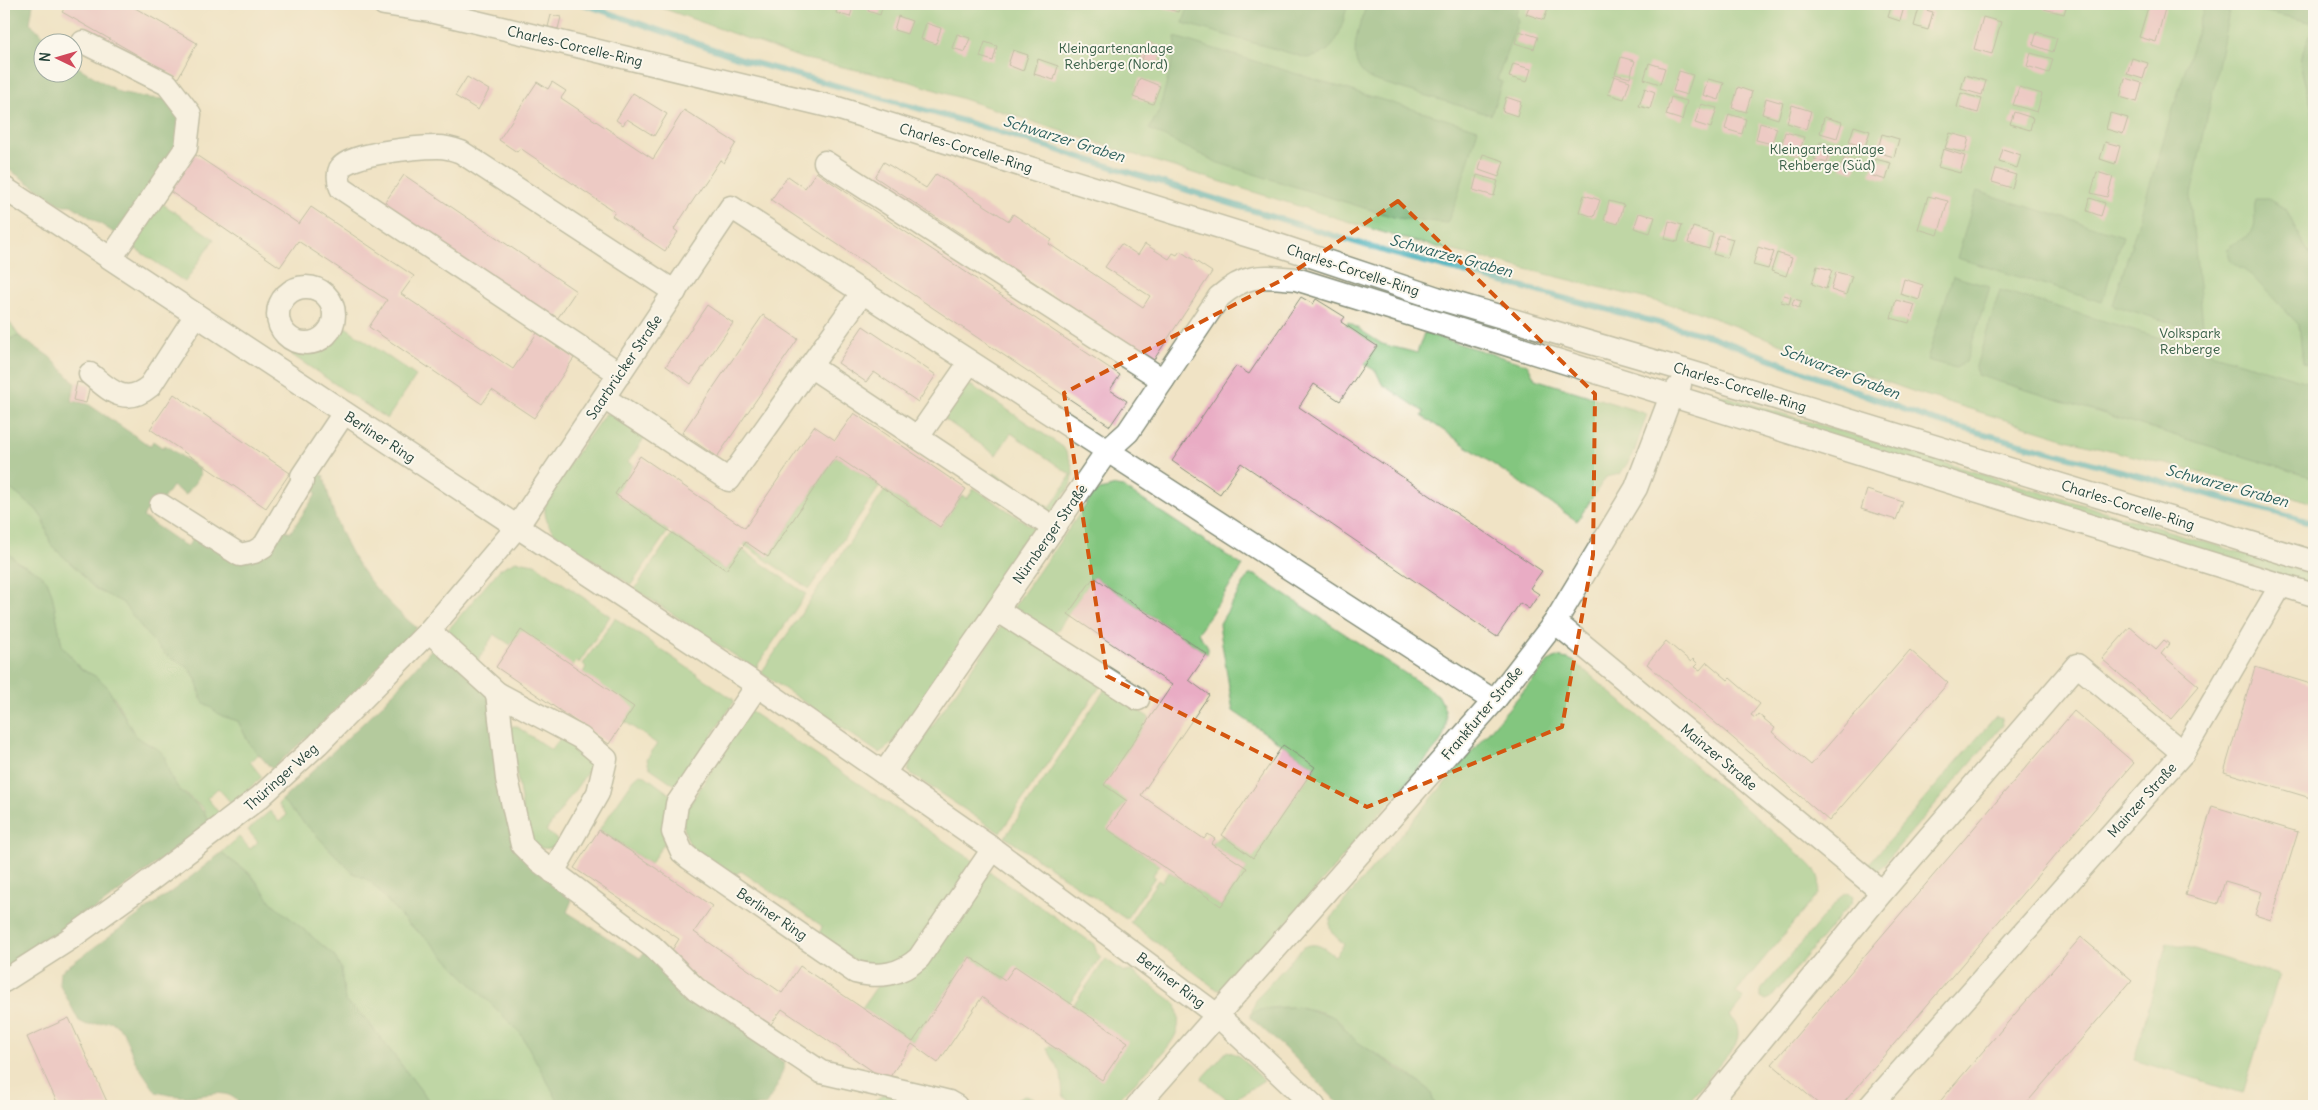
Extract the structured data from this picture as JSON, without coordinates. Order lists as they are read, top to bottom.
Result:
{
  "streets": {
    "street": [
      "Charles-Corcelle-Ring",
      "Saarbrücker Straße",
      "Berliner Ring",
      "Nürnberger Straße",
      "Frankfurter Straße",
      "Mainzer Straße",
      "Thüringer Weg"
    ]
  },
  "crossings": [
    ["Charles-Corcelle-Ring", "Frankfurter Straße"],
    ["Saarbrücker Straße", "Berliner Ring"],
    ["Saarbrücker Straße", "Thüringer Weg"],
    ["Berliner Ring", "Nürnberger Straße"],
    ["Berliner Ring", "Frankfurter Straße"],
    ["Berliner Ring", "Thüringer Weg"],
    ["Nürnberger Straße", "Frankfurter Straße"],
    ["Frankfurter Straße", "Mainzer Straße"]
  ],
  "water": ["Schwarzer Graben"],
  "parks": ["Kleingartenanlage Rehberge (Nord)", "Kleingartenanlage Rehberge (Süd)", "Volkspark Rehberge"],
  "north": "left"
}
